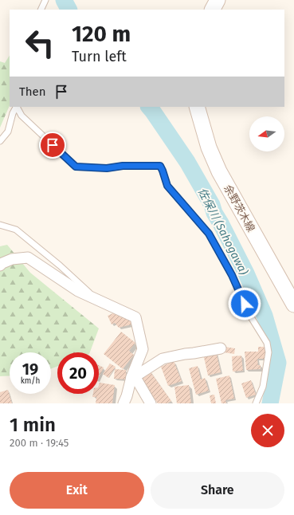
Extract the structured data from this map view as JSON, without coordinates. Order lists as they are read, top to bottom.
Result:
{
  "streets": {
    "main road": ["余野茨木線"]
  },
  "water": ["佐保川 (Sahogawa)"],
  "north": "left",
  "page": {
    "turn": ["120 m", "Turn left"],
    "then": "Then",
    "speed": "19 km/h",
    "limit": "20",
    "heading": ["1 min", "200 m · 19:45"],
    "buttons": ["Exit", "Share"]
  }
}
